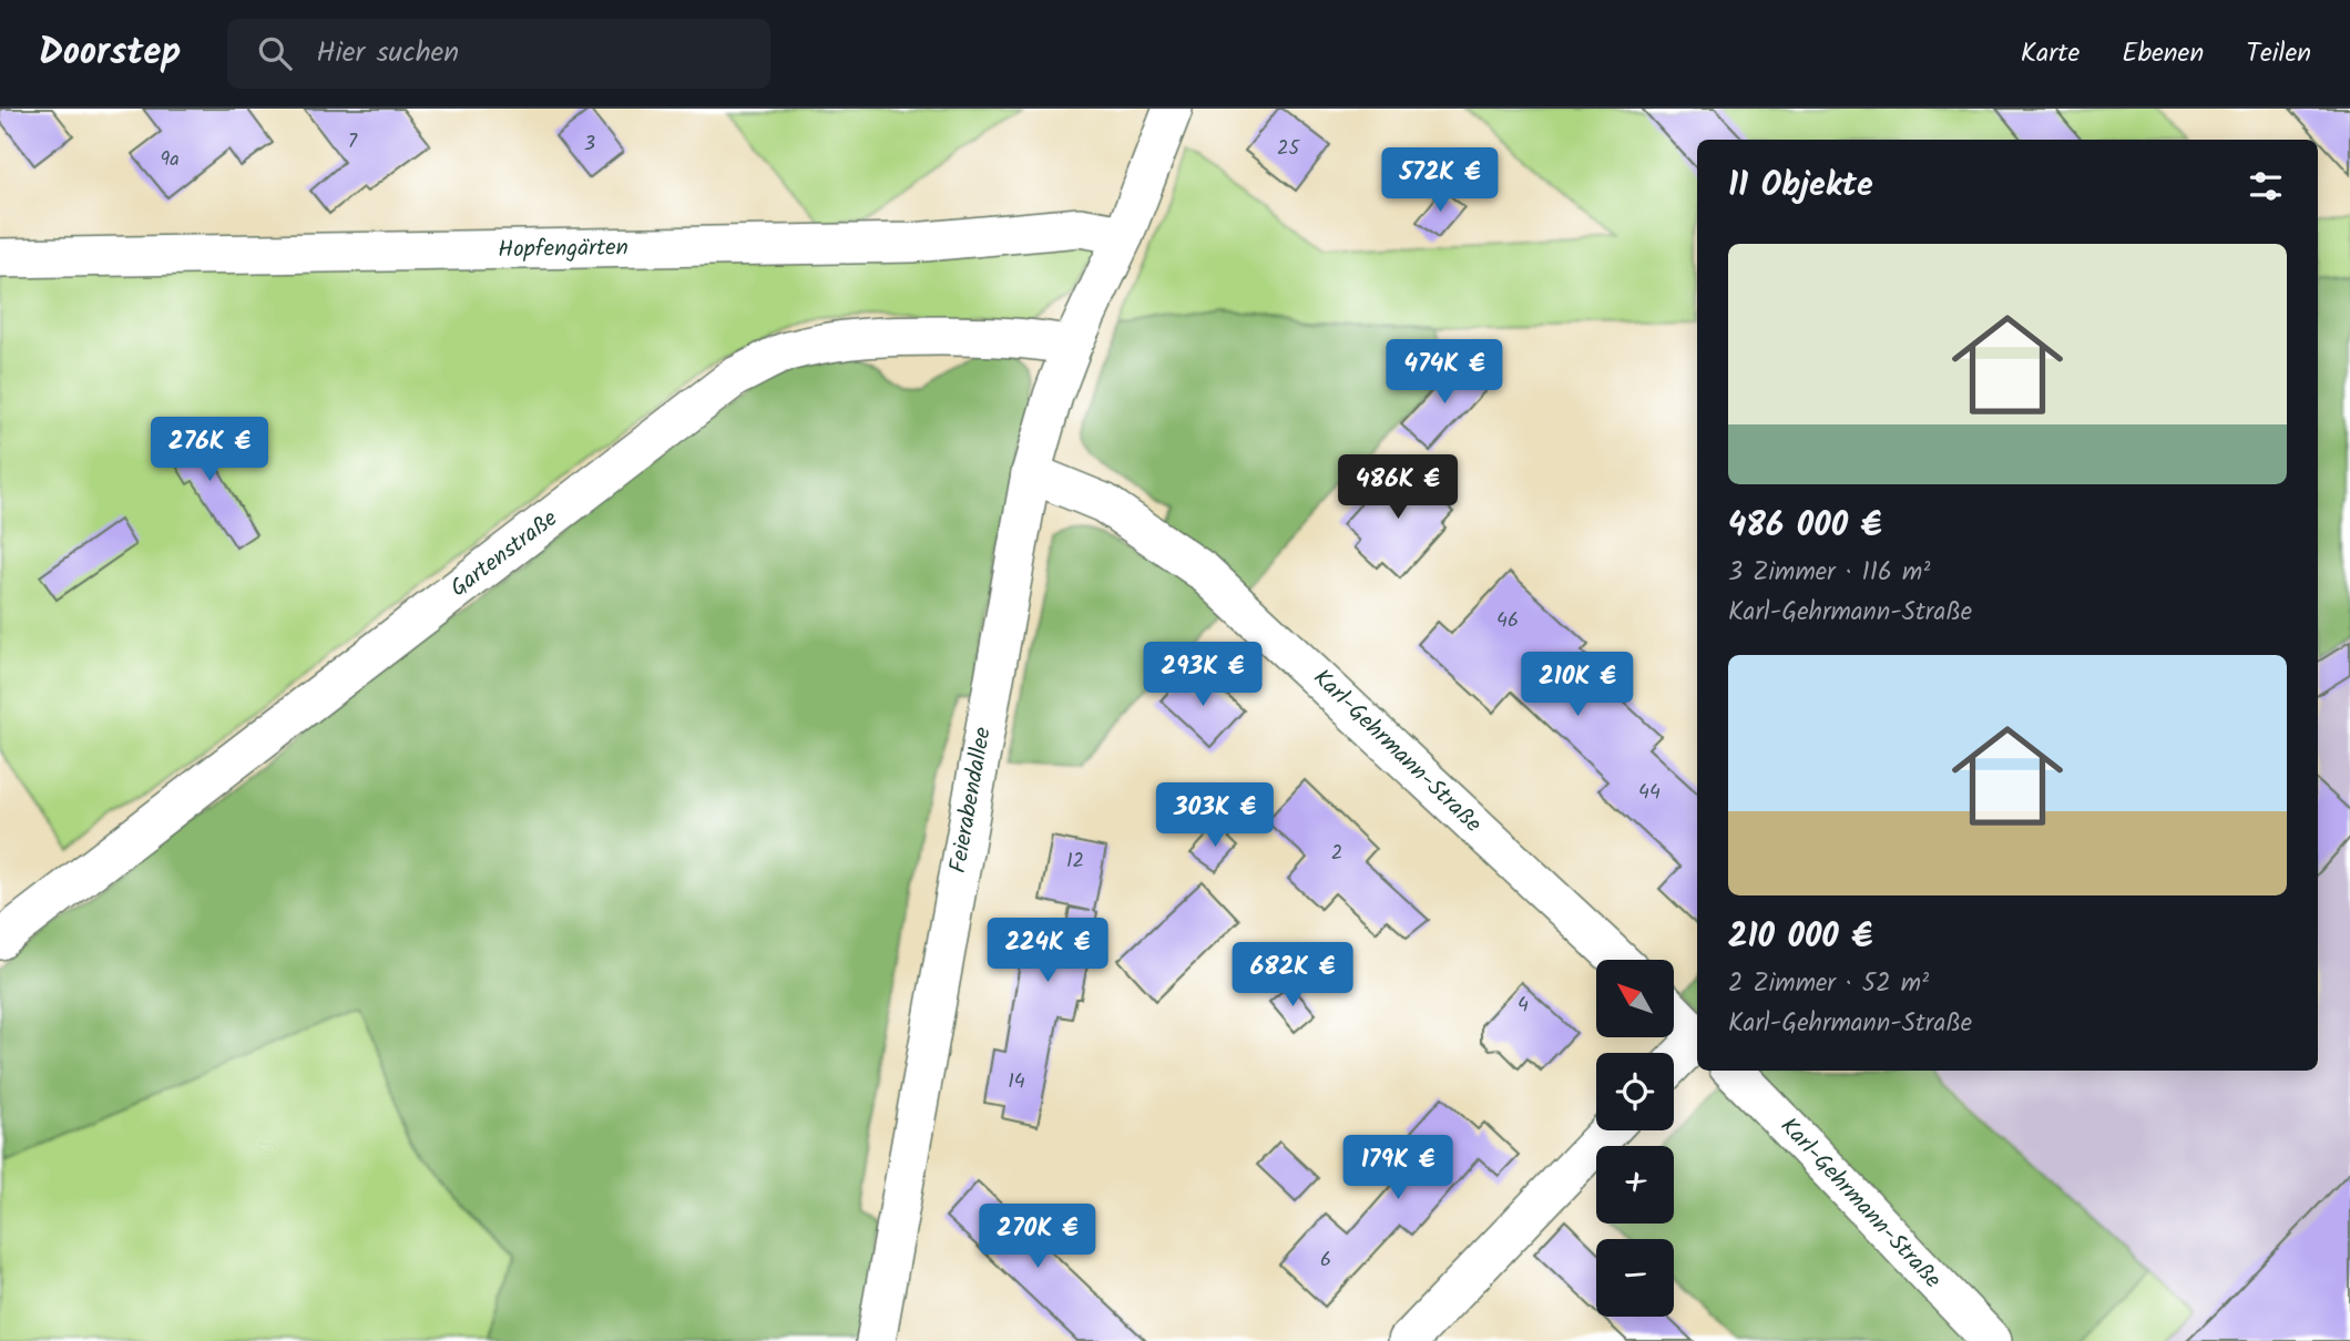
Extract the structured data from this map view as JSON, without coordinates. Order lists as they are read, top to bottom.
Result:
{
  "streets": {
    "street": [
      "Hopfengärten",
      "Gartenstraße",
      "Karl-Gehrmann-Straße",
      "Feierabendallee"
    ]
  },
  "crossings": [
    ["Hopfengärten", "Feierabendallee"],
    ["Gartenstraße", "Feierabendallee"],
    ["Karl-Gehrmann-Straße", "Feierabendallee"]
  ],
  "house_numbers": [
    "7",
    "3",
    "25",
    "9a",
    "46",
    "44",
    "2",
    "12",
    "4",
    "14",
    "6"
  ],
  "north": "top left",
  "page": {
    "header": "Doorstep",
    "search": "Hier suchen",
    "nav": ["Karte", "Ebenen", "Teilen"],
    "heading": "11 Objekte",
    "price": [
      "572K €",
      "474K €",
      "276K €",
      "486K €",
      "293K €",
      "210K €",
      "303K €",
      "224K €",
      "682K €",
      "179K €",
      "270K €"
    ],
    "list": [
      {
        "name": "486 000 €",
        "note": "3 Zimmer · 116 m² · Karl-Gehrmann-Straße"
      },
      {
        "name": "210 000 €",
        "note": "2 Zimmer · 52 m² · Karl-Gehrmann-Straße"
      }
    ],
    "map_buttons": ["+", "−"]
  }
}
